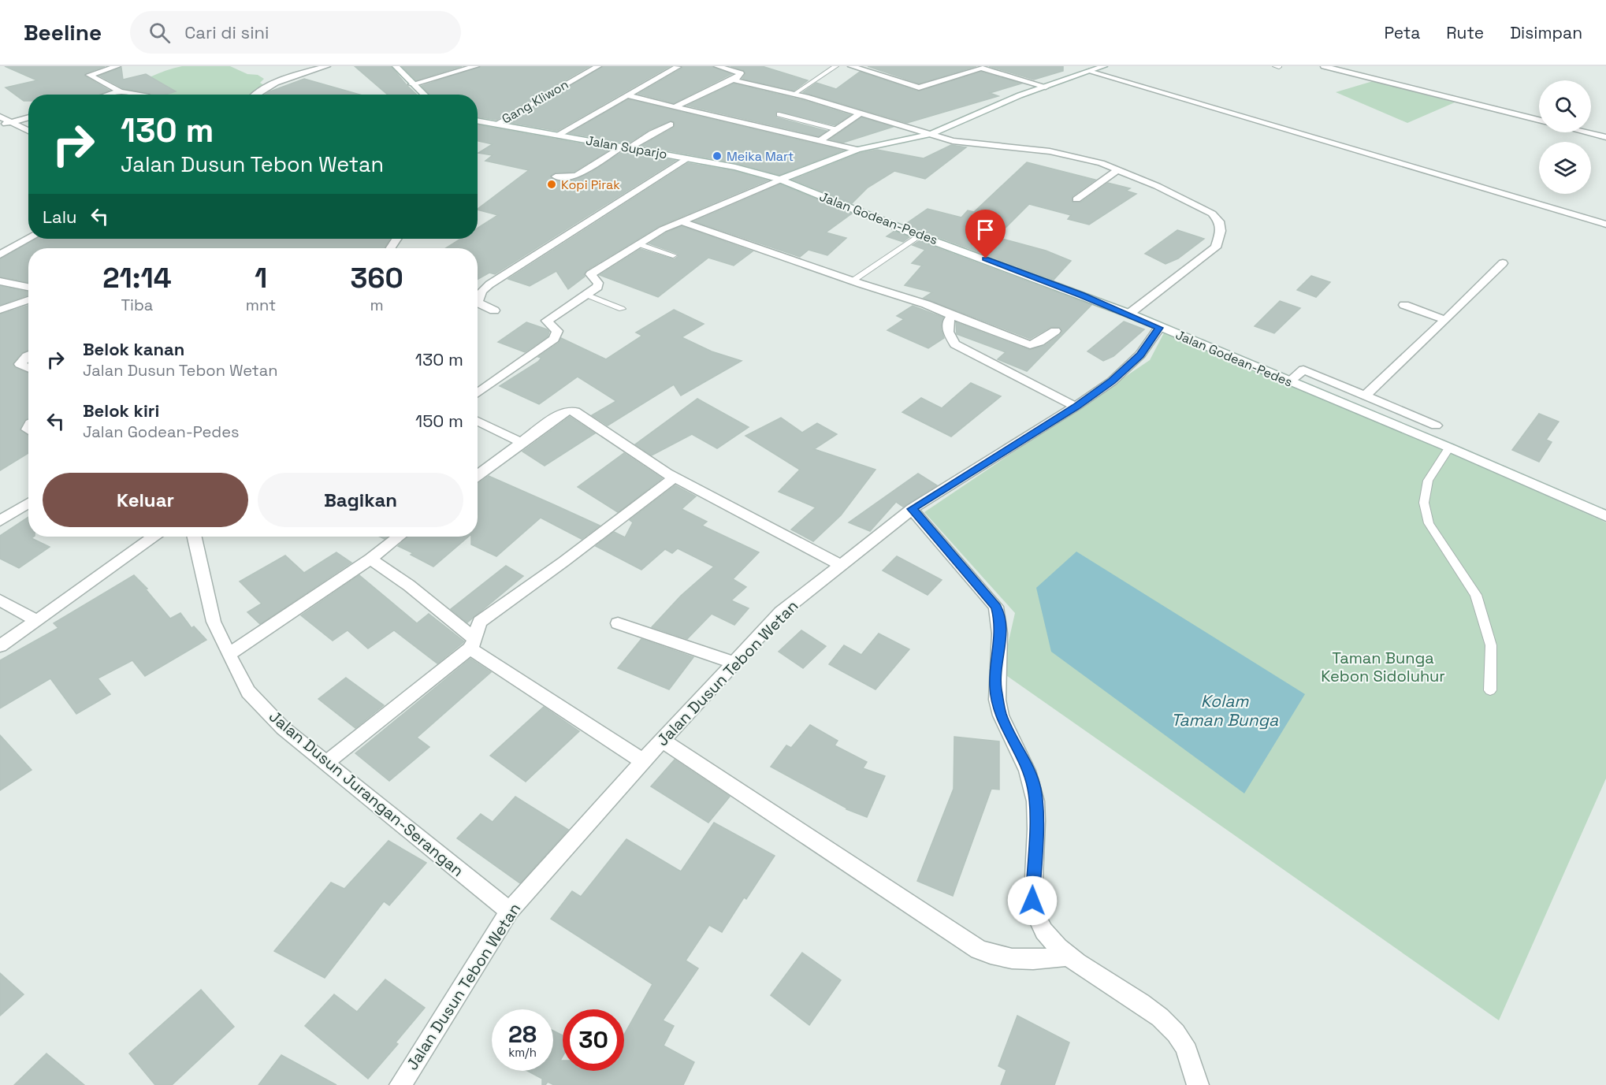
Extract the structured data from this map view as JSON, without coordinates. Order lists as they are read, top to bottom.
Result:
{
  "streets": {
    "street": [
      "Gang Kliwon",
      "Jalan Suparjo",
      "Jalan Godean-Pedes",
      "Jalan Dusun Tebon Wetan",
      "Jalan Dusun Jurangan-Serangan"
    ]
  },
  "crossings": [
    ["Gang Kliwon", "Jalan Suparjo"],
    ["Jalan Suparjo", "Jalan Godean-Pedes"],
    ["Jalan Godean-Pedes", "Jalan Dusun Tebon Wetan"],
    ["Jalan Dusun Tebon Wetan", "Jalan Dusun Jurangan-Serangan"]
  ],
  "water": ["Kolam Taman Bunga"],
  "parks": ["Taman Bunga Kebon Sidoluhur"],
  "places": ["Meika Mart", "Kopi Pirak"],
  "page": {
    "header": "Beeline",
    "search": "Cari di sini",
    "nav": ["Peta", "Rute", "Disimpan"],
    "turn": ["130 m", "Jalan Dusun Tebon Wetan"],
    "then": "Lalu",
    "eta": [
      "21:14",
      "Tiba",
      "1",
      "mnt",
      "360",
      "m"
    ],
    "list": [
      {
        "name": "Belok kanan",
        "note": "Jalan Dusun Tebon Wetan",
        "value": "130 m"
      },
      {
        "name": "Belok kiri",
        "note": "Jalan Godean-Pedes",
        "value": "150 m"
      }
    ],
    "buttons": ["Keluar", "Bagikan"],
    "speed": "28 km/h",
    "limit": "30"
  }
}
